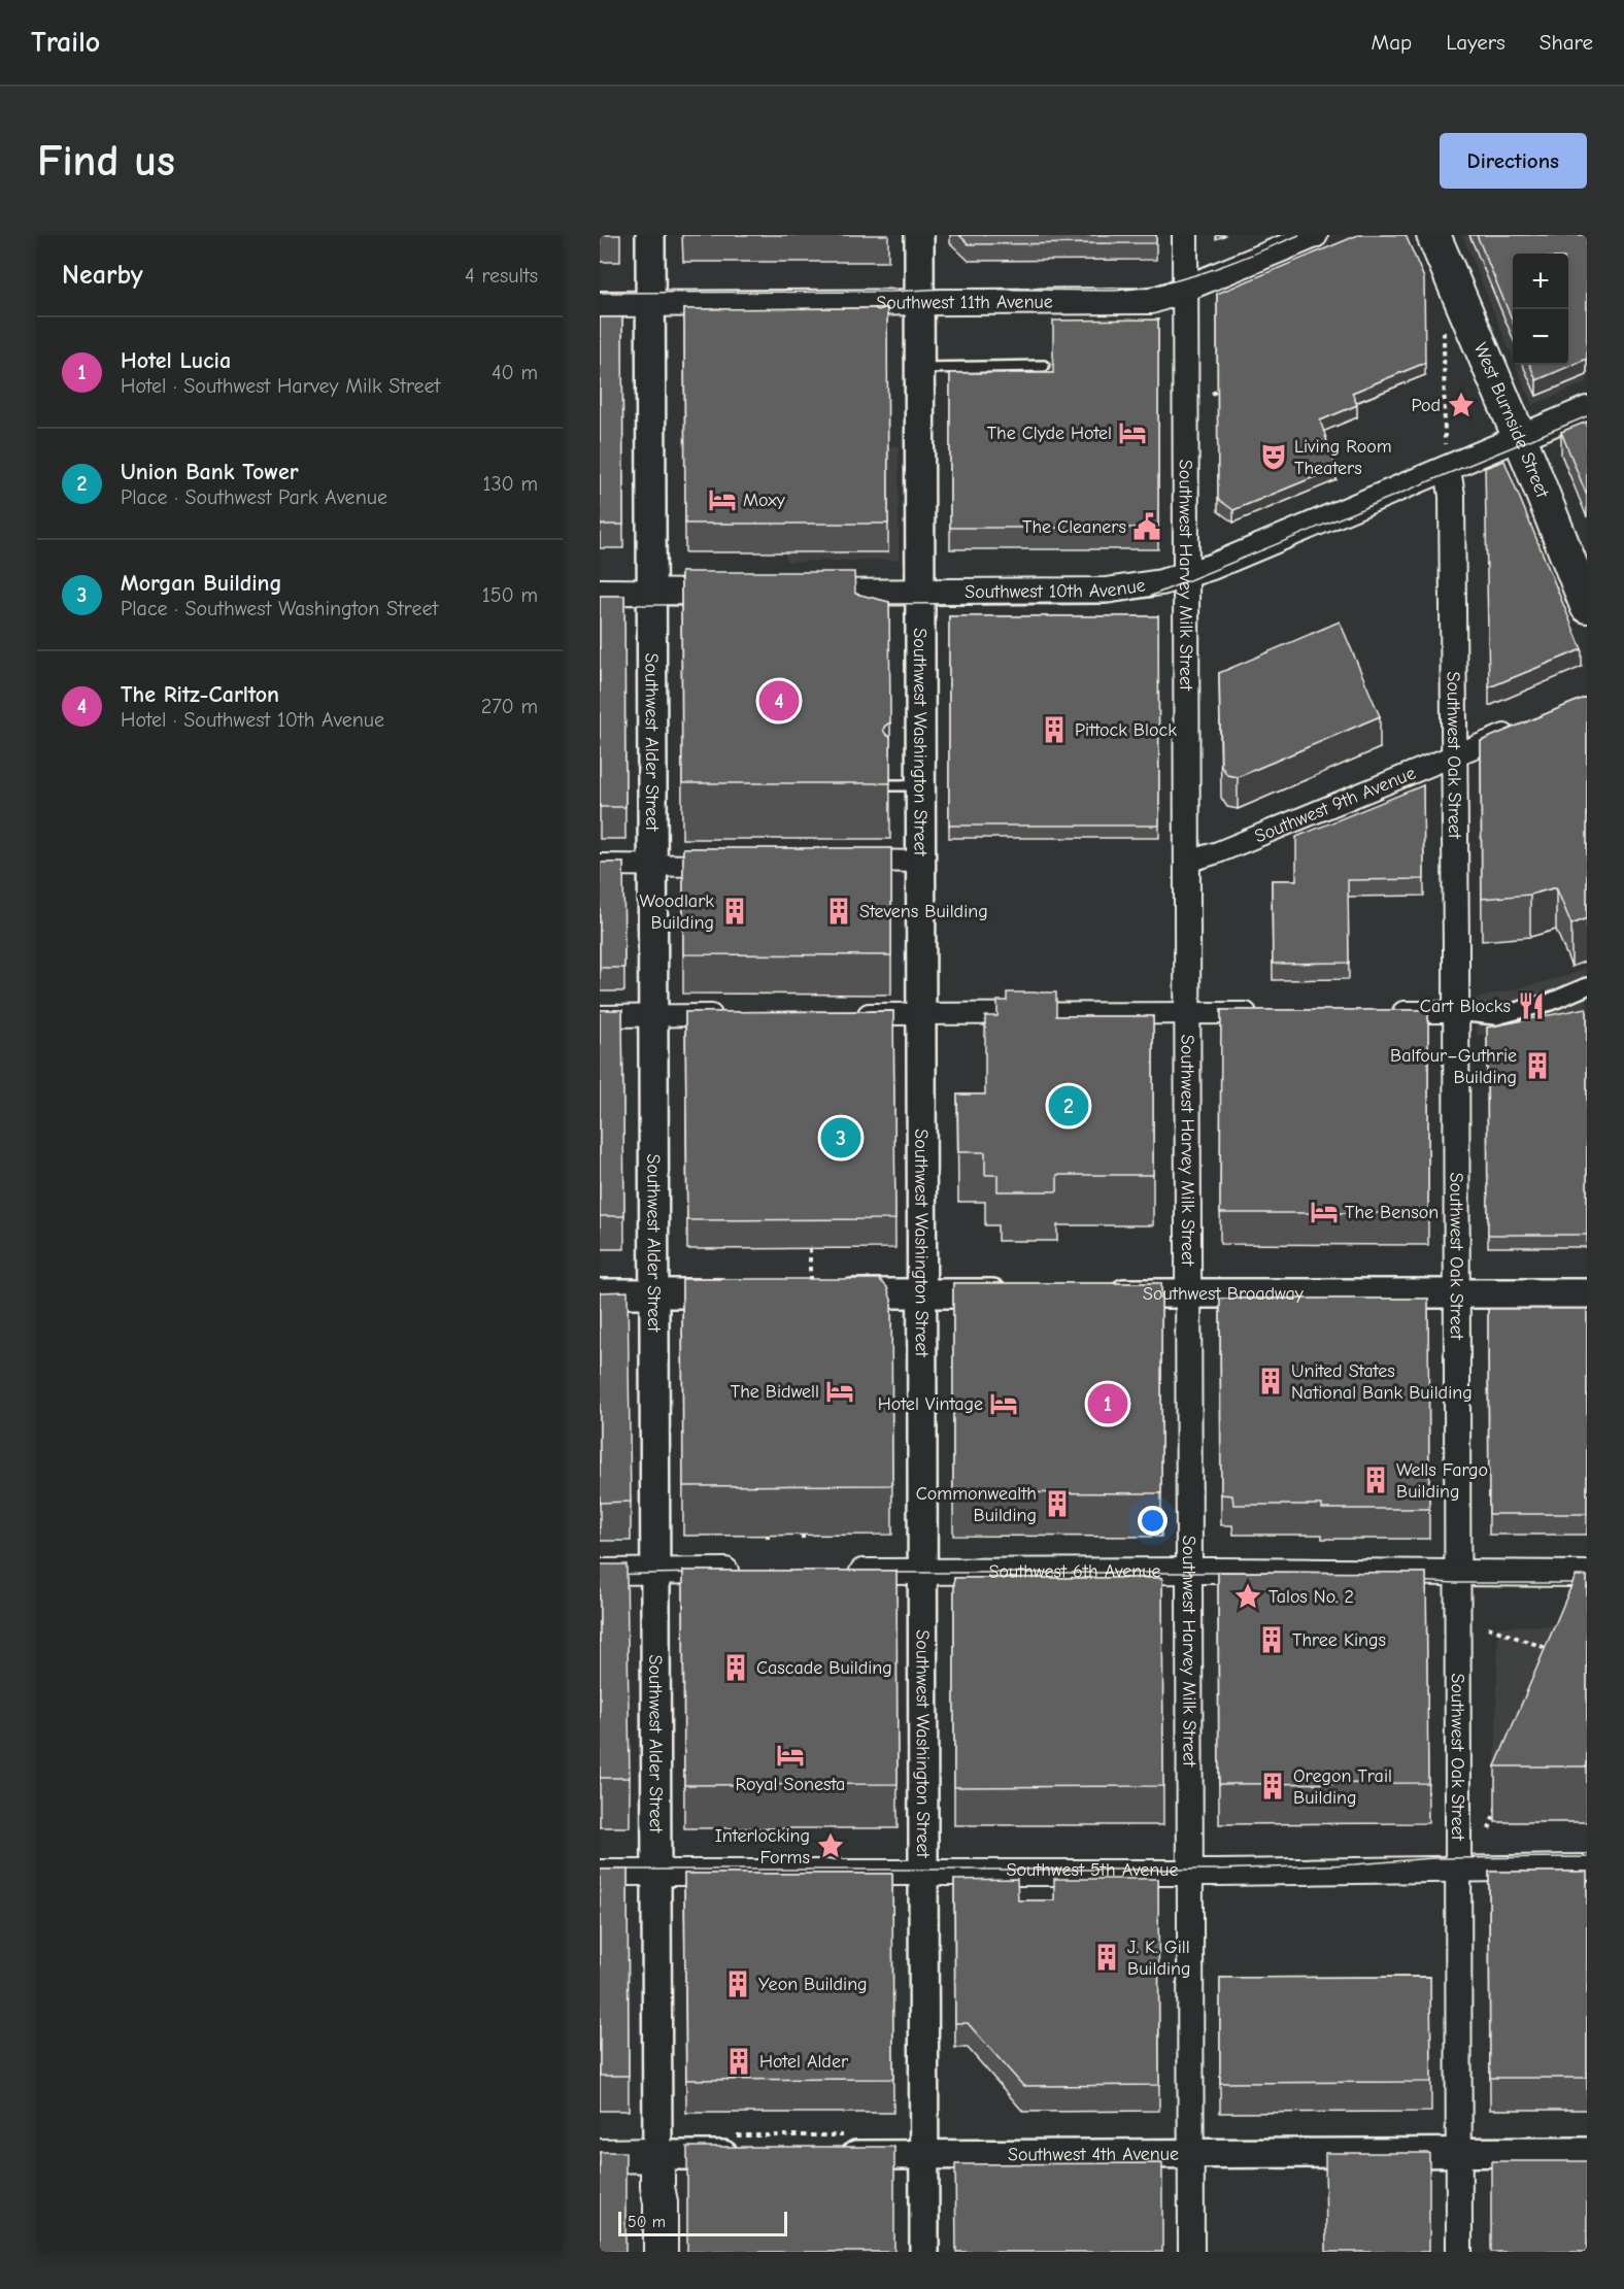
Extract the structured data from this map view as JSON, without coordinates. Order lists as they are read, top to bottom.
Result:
{
  "streets": {
    "main road": [
      "West Burnside Street",
      "Southwest Washington Street",
      "Southwest Alder Street",
      "Southwest Broadway",
      "Southwest 4th Avenue"
    ],
    "street": [
      "Southwest 11th Avenue",
      "Southwest Harvey Milk Street",
      "Southwest 10th Avenue",
      "Southwest Oak Street",
      "Southwest 9th Avenue",
      "Southwest 6th Avenue",
      "Southwest 5th Avenue"
    ]
  },
  "crossings": [
    ["Southwest 11th Avenue", "Southwest Harvey Milk Street"],
    ["Southwest 11th Avenue", "Southwest Washington Street"],
    ["Southwest 11th Avenue", "Southwest Alder Street"],
    ["West Burnside Street", "Southwest 10th Avenue"],
    ["Southwest Harvey Milk Street", "Southwest 10th Avenue"],
    ["Southwest Harvey Milk Street", "Southwest 9th Avenue"],
    ["Southwest Harvey Milk Street", "Southwest Broadway"],
    ["Southwest Harvey Milk Street", "Southwest 6th Avenue"],
    ["Southwest Harvey Milk Street", "Southwest 5th Avenue"],
    ["Southwest Harvey Milk Street", "Southwest 4th Avenue"],
    ["Southwest 10th Avenue", "Southwest Washington Street"],
    ["Southwest 10th Avenue", "Southwest Oak Street"],
    ["Southwest Washington Street", "Southwest 6th Avenue"],
    ["Southwest Washington Street", "Southwest 5th Avenue"],
    ["Southwest Washington Street", "Southwest 4th Avenue"],
    ["Southwest Alder Street", "Southwest 5th Avenue"],
    ["Southwest Oak Street", "Southwest 9th Avenue"],
    ["Southwest Oak Street", "Southwest Broadway"],
    ["Southwest Oak Street", "Southwest 6th Avenue"],
    ["Southwest Oak Street", "Southwest 5th Avenue"],
    ["Southwest Oak Street", "Southwest 4th Avenue"]
  ],
  "places": {
    "place": ["Pod", "Talos No. 2", "Interlocking Forms"],
    "hotel": [
      "The Clyde Hotel",
      "Moxy",
      "The Benson",
      "The Bidwell",
      "Hotel Vintage",
      "Royal Sonesta"
    ],
    "theatre": ["Living Room Theaters"],
    "public building": ["The Cleaners"],
    "building": [
      "Pittock Block",
      "Woodlark Building",
      "Stevens Building",
      "Balfour–Guthrie Building",
      "United States National Bank Building",
      "Wells Fargo Building",
      "Commonwealth Building",
      "Three Kings",
      "Cascade Building",
      "Oregon Trail Building",
      "J. K. Gill Building",
      "Yeon Building",
      "Hotel Alder"
    ],
    "restaurant": ["Cart Blocks"]
  },
  "scale_bar": "50 m",
  "page": {
    "header": "Trailo",
    "nav": ["Map", "Layers", "Share"],
    "buttons": "Directions",
    "title": "Find us",
    "heading": ["Nearby", "4 results"],
    "map_buttons": ["+", "−"],
    "list": [
      {
        "mark": "1",
        "name": "Hotel Lucia",
        "note": "Hotel · Southwest Harvey Milk Street",
        "value": "40 m"
      },
      {
        "mark": "2",
        "name": "Union Bank Tower",
        "note": "Place · Southwest Park Avenue",
        "value": "130 m"
      },
      {
        "mark": "3",
        "name": "Morgan Building",
        "note": "Place · Southwest Washington Street",
        "value": "150 m"
      },
      {
        "mark": "4",
        "name": "The Ritz-Carlton",
        "note": "Hotel · Southwest 10th Avenue",
        "value": "270 m"
      }
    ],
    "pins": [
      "4",
      "2",
      "3",
      "1"
    ],
    "scale": "50 m"
  }
}
